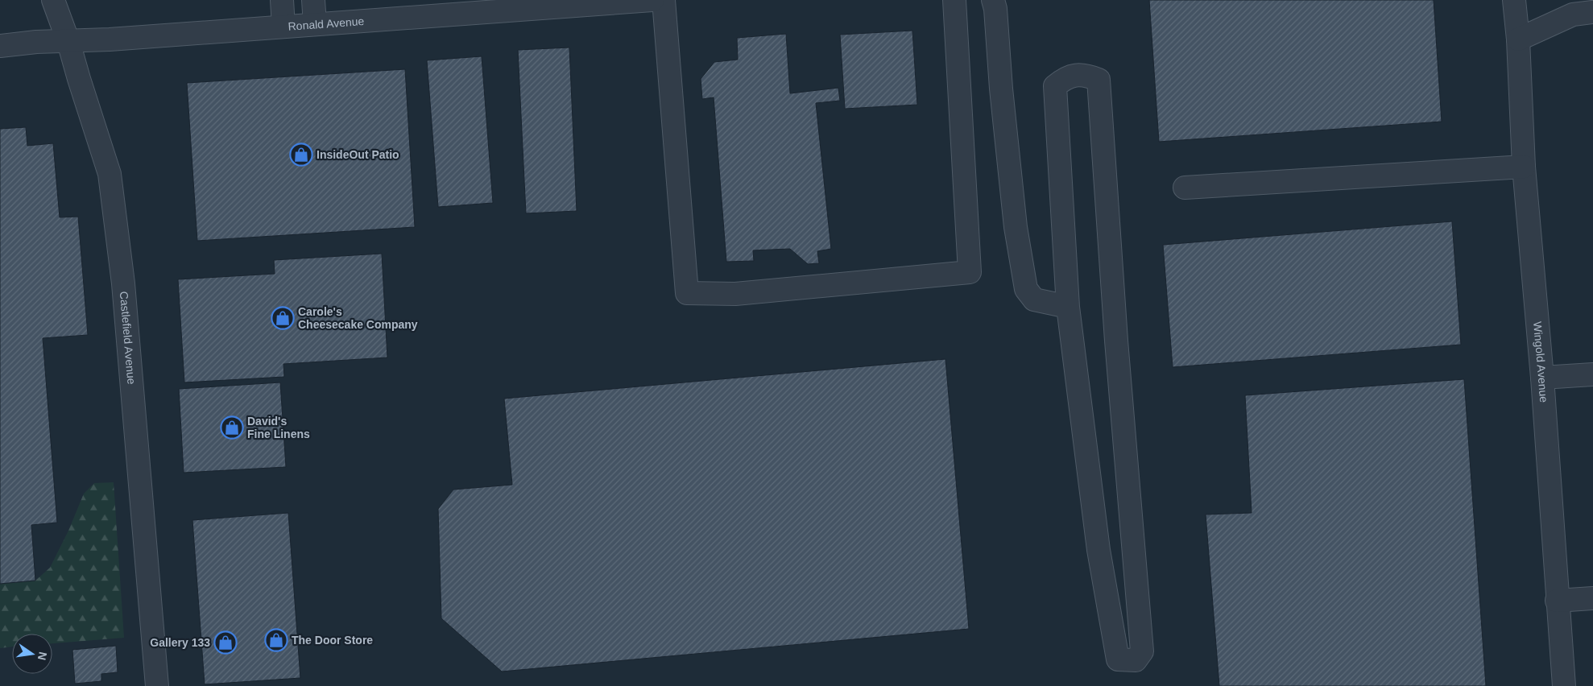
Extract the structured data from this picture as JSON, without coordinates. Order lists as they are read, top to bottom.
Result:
{
  "streets": {
    "street": ["Ronald Avenue", "Castlefield Avenue", "Wingold Avenue"]
  },
  "crossings": [
    ["Ronald Avenue", "Castlefield Avenue"]
  ],
  "places": {
    "shop": [
      "InsideOut Patio",
      "Carole's Cheesecake Company",
      "David's Fine Linens",
      "The Door Store",
      "Gallery 133"
    ]
  },
  "north": "right"
}
